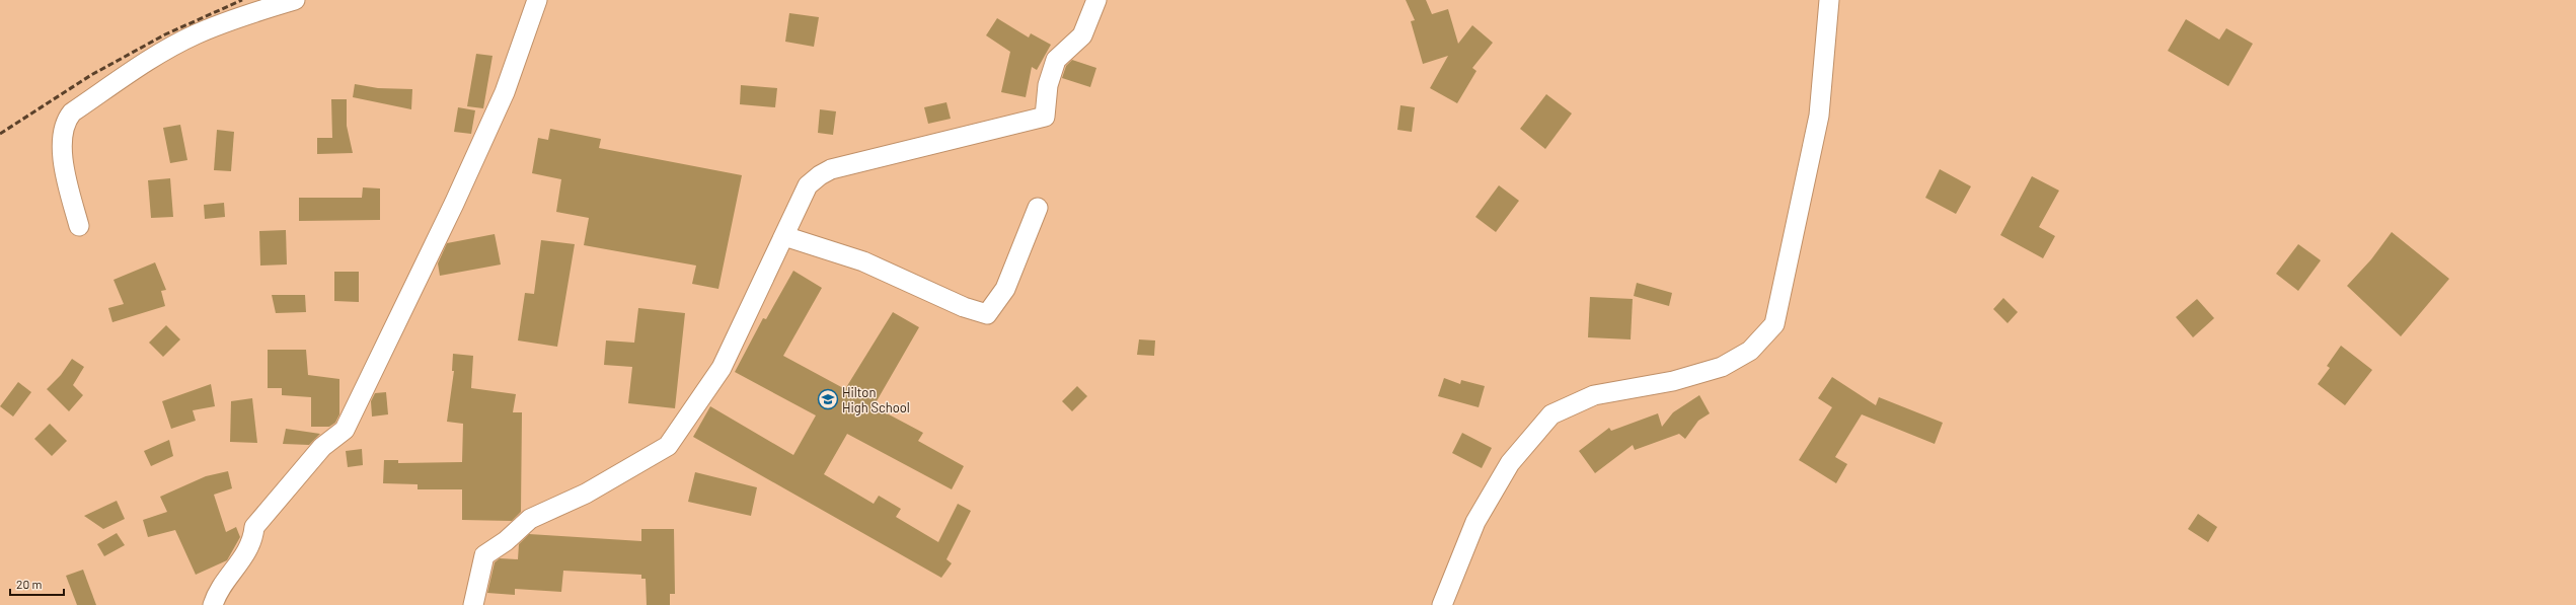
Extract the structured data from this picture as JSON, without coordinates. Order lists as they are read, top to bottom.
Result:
{
  "places": {
    "school or university": ["Hilton High School"]
  },
  "scale_bar": "20 m"
}
